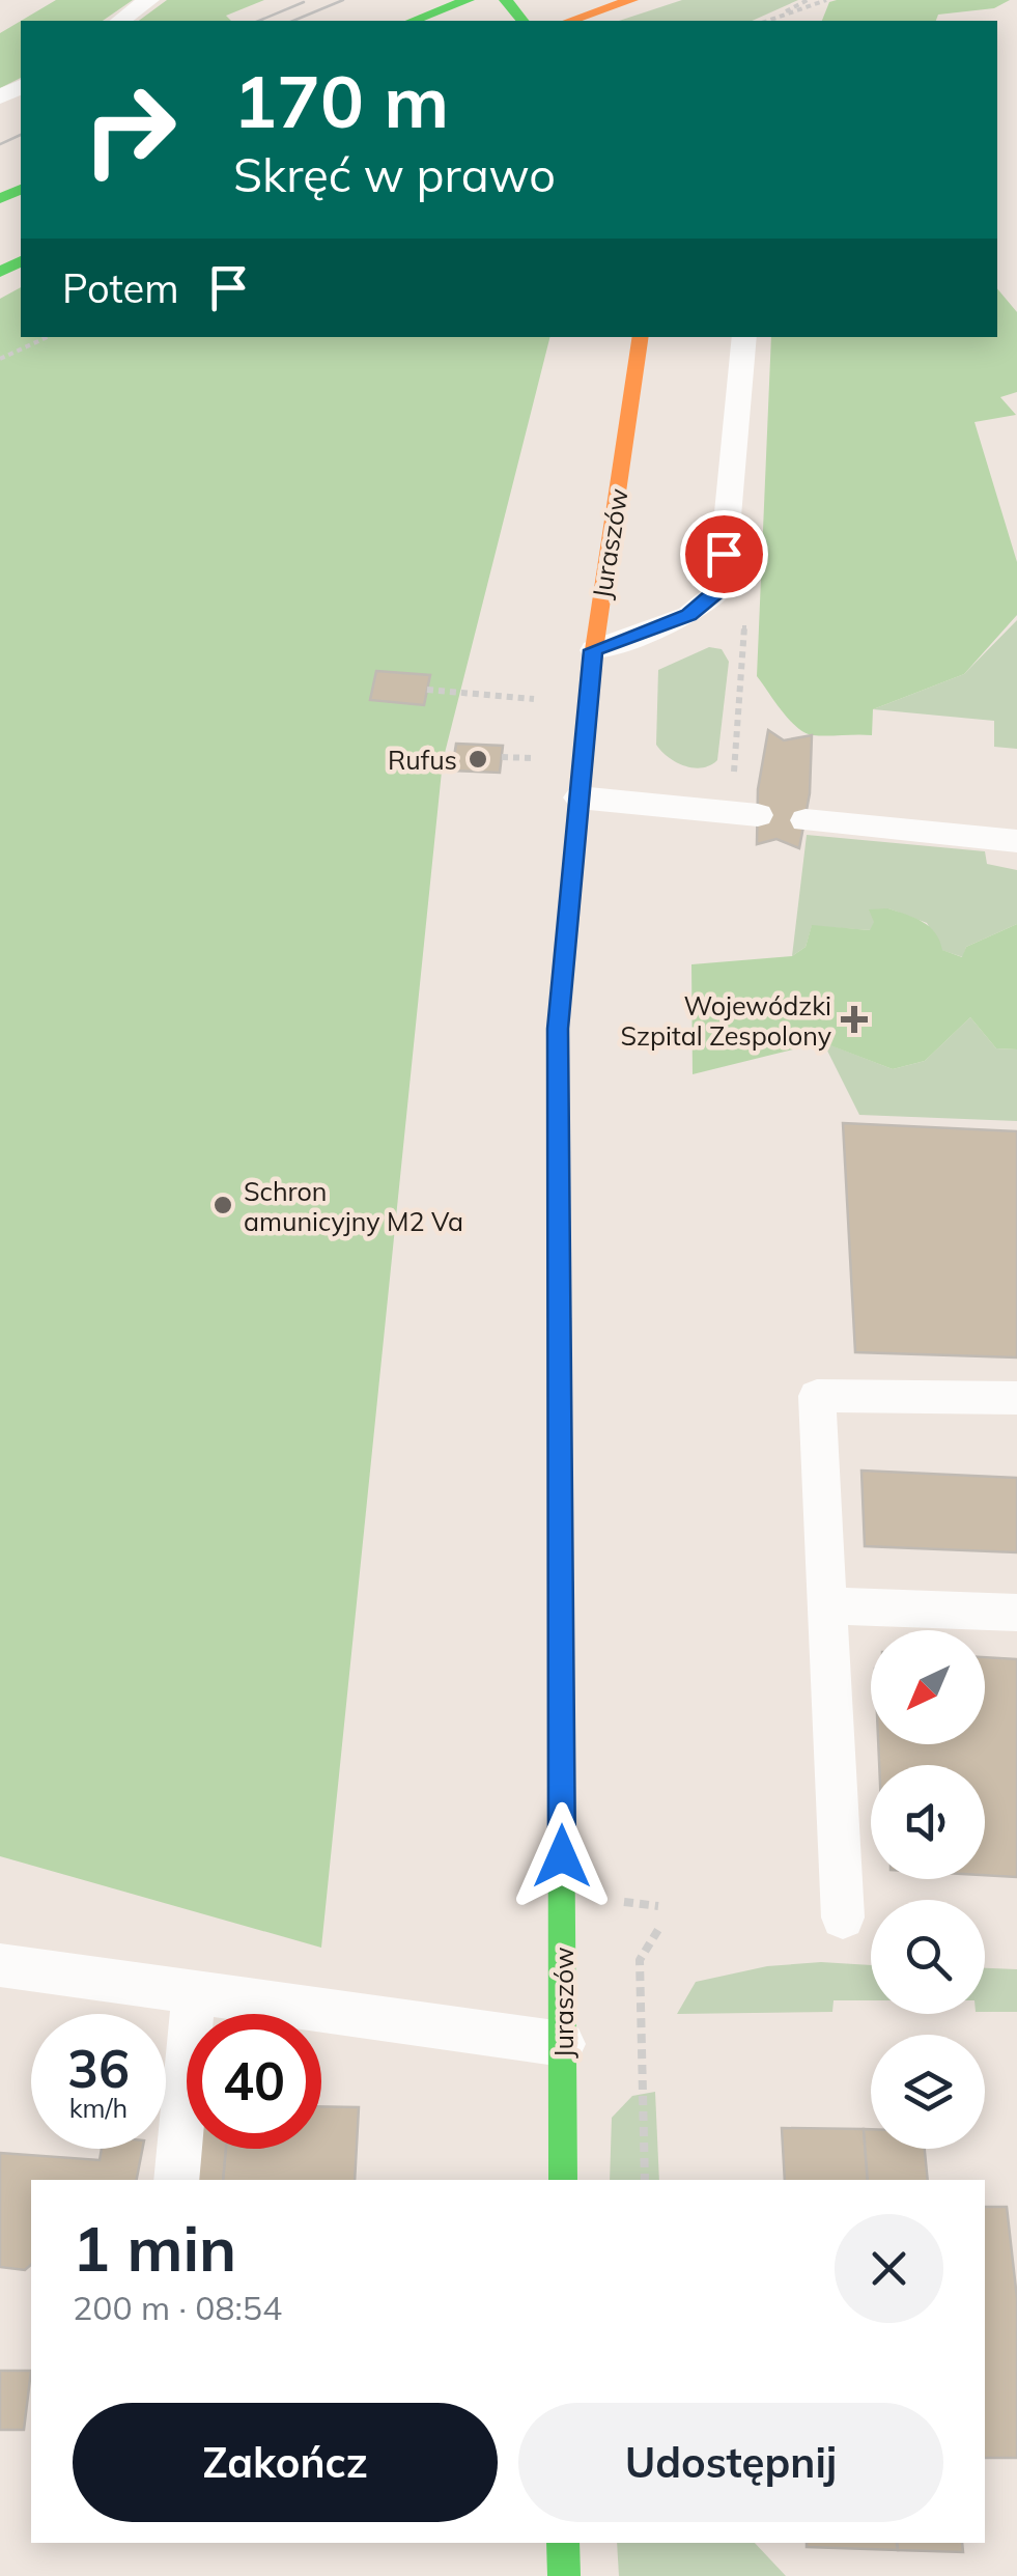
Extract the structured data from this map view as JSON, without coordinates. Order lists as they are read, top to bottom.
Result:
{
  "streets": {
    "street": ["Juraszów"]
  },
  "places": {
    "other": ["Rufus", "Schron amunicyjny M2 Va"],
    "health": ["Wojewódzki Szpital Zespolony"]
  },
  "north": "bottom left",
  "page": {
    "turn": ["170 m", "Skręć w prawo"],
    "then": "Potem",
    "speed": "36 km/h",
    "limit": "40",
    "heading": ["1 min", "200 m · 08:54"],
    "buttons": ["Zakończ", "Udostępnij"]
  }
}
